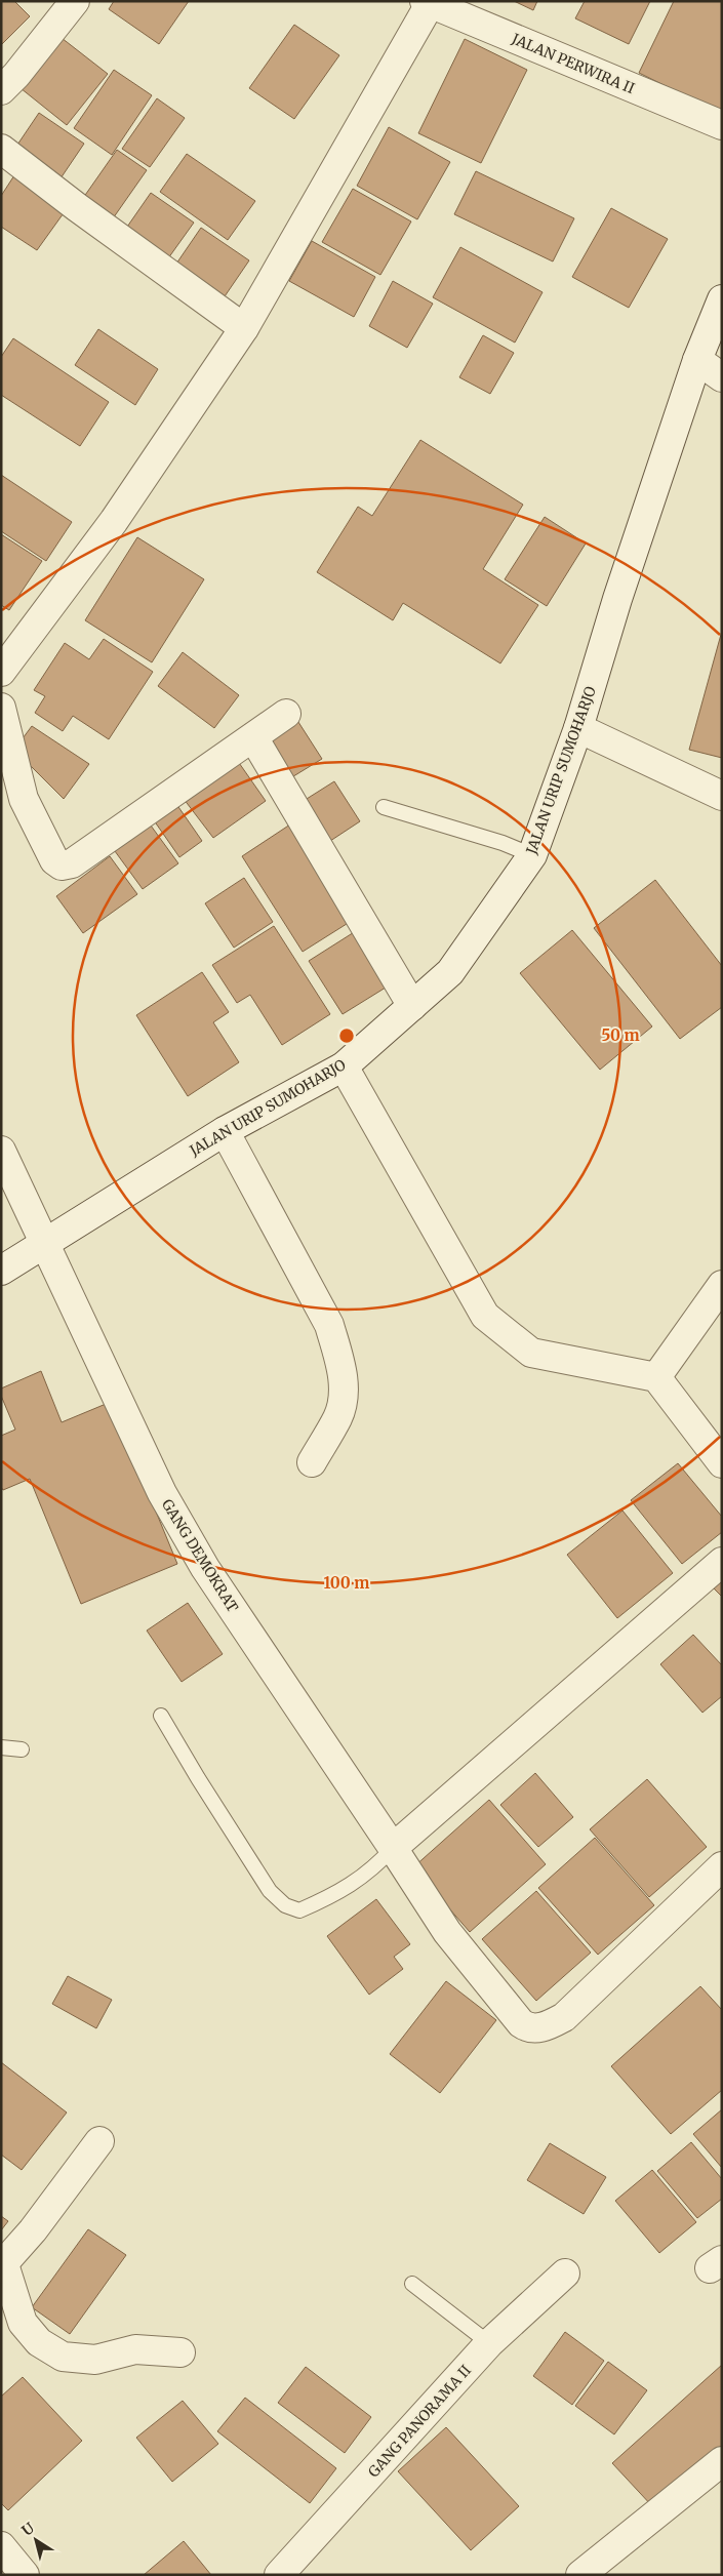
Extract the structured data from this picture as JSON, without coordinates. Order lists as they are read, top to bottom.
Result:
{
  "streets": {
    "street": [
      "JALAN PERWIRA II",
      "JALAN URIP SUMOHARJO",
      "GANG DEMOKRAT",
      "GANG PANORAMA II"
    ]
  },
  "crossings": [
    ["JALAN URIP SUMOHARJO", "GANG DEMOKRAT"]
  ],
  "north": "top left",
  "rings": ["50 m", "100 m"]
}
